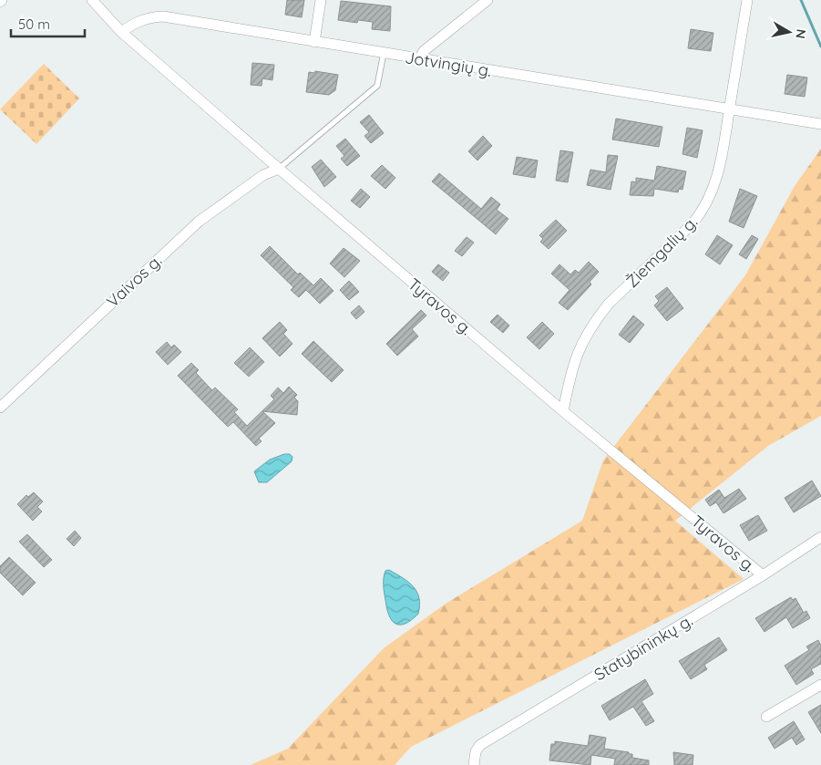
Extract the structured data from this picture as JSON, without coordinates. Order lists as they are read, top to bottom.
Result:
{
  "streets": {
    "street": [
      "Jotvingių g.",
      "Žiemgalių g.",
      "Vaivos g.",
      "Tyravos g.",
      "Statybininkų g."
    ]
  },
  "crossings": [
    ["Jotvingių g.", "Žiemgalių g."],
    ["Jotvingių g.", "Tyravos g."],
    ["Žiemgalių g.", "Tyravos g."],
    ["Vaivos g.", "Tyravos g."],
    ["Tyravos g.", "Statybininkų g."]
  ],
  "scale_bar": "50 m",
  "north": "right"
}
